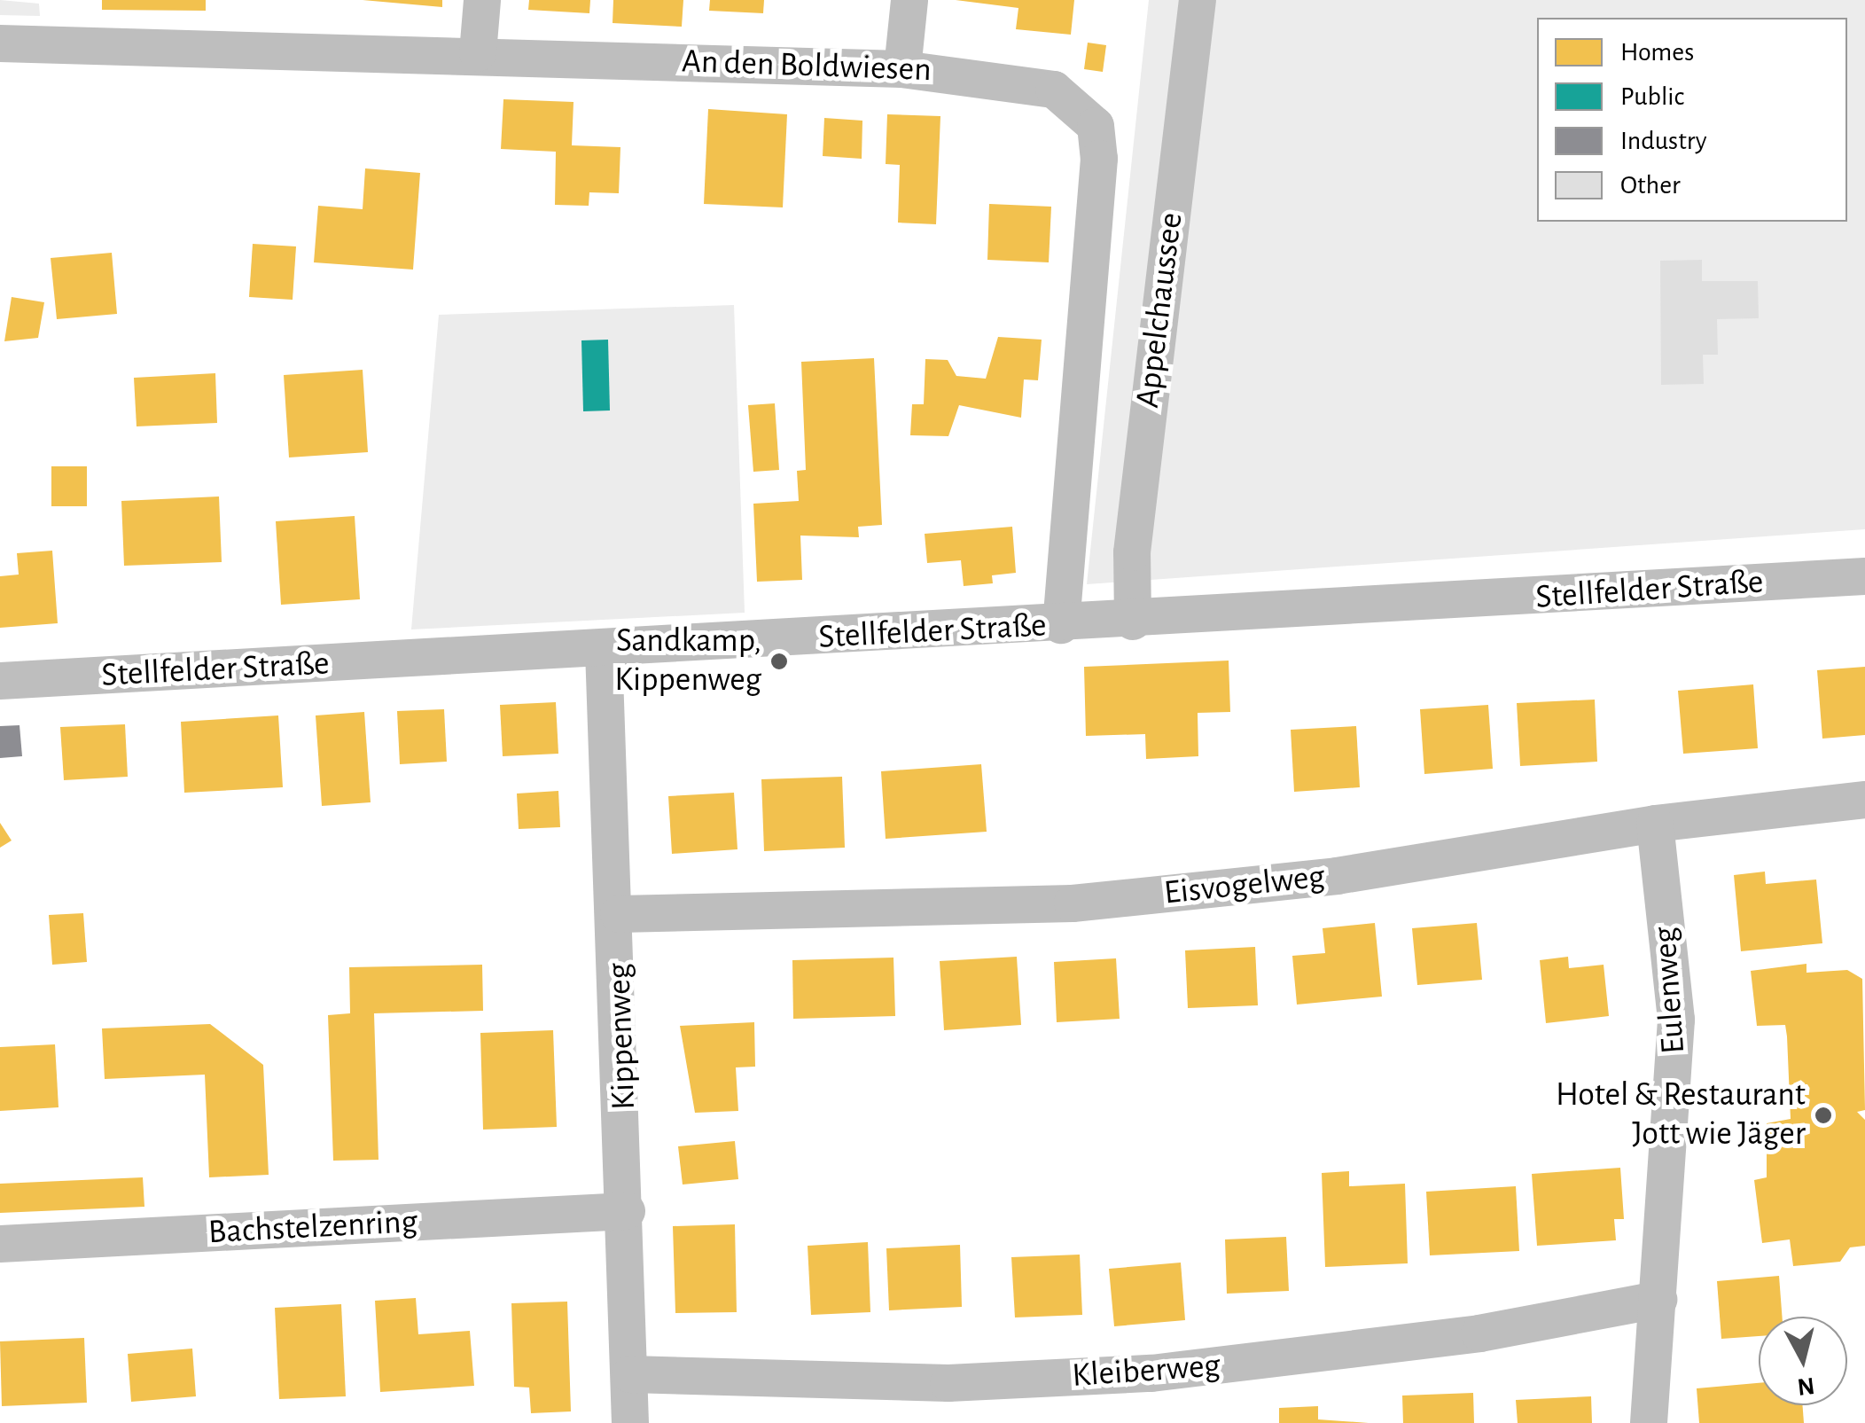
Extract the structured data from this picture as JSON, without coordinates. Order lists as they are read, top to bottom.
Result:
{
  "streets": {
    "street": [
      "An den Boldwiesen",
      "Appelchaussee",
      "Stellfelder Straße",
      "Eisvogelweg",
      "Eulenweg",
      "Kippenweg",
      "Bachstelzenring",
      "Kleiberweg"
    ]
  },
  "crossings": [
    ["An den Boldwiesen", "Stellfelder Straße"],
    ["Appelchaussee", "Stellfelder Straße"],
    ["Stellfelder Straße", "Kippenweg"],
    ["Eisvogelweg", "Eulenweg"],
    ["Eisvogelweg", "Kippenweg"],
    ["Eulenweg", "Kleiberweg"],
    ["Kippenweg", "Bachstelzenring"],
    ["Kippenweg", "Kleiberweg"]
  ],
  "places": ["Sandkamp, Kippenweg", "Hotel & Restaurant Jott wie Jäger"],
  "legend": [
    "Homes",
    "Public",
    "Industry",
    "Other"
  ],
  "north": "bottom"
}
